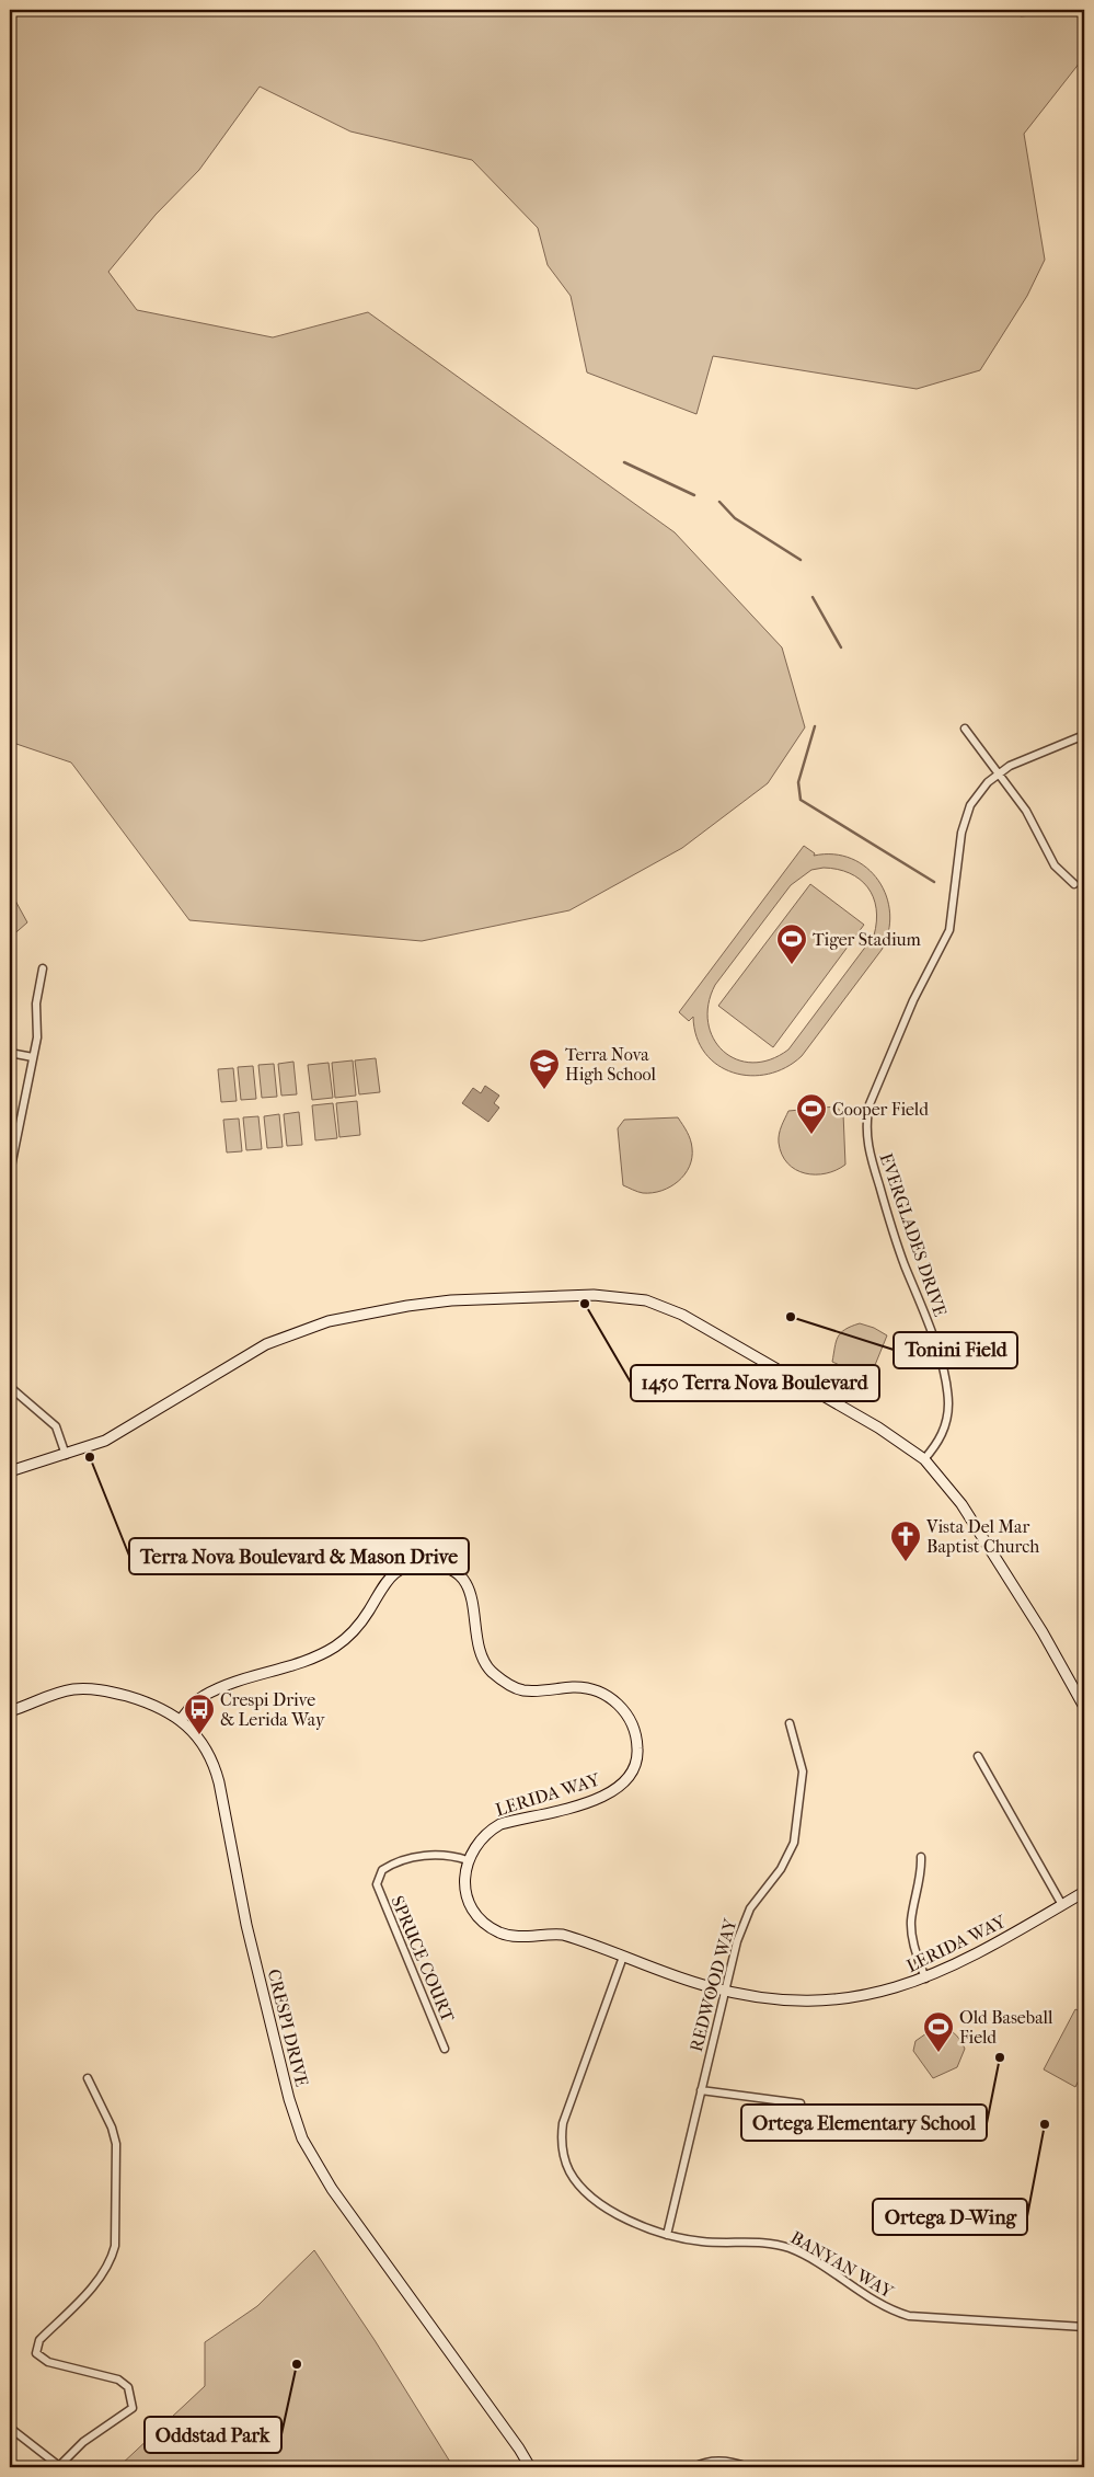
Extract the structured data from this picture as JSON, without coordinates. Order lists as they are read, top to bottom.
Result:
{
  "streets": {
    "street": [
      "EVERGLADES DRIVE",
      "LERIDA WAY",
      "SPRUCE COURT",
      "REDWOOD WAY",
      "CRESPI DRIVE",
      "BANYAN WAY"
    ]
  },
  "crossings": [
    ["LERIDA WAY", "SPRUCE COURT"],
    ["LERIDA WAY", "REDWOOD WAY"],
    ["LERIDA WAY", "CRESPI DRIVE"],
    ["LERIDA WAY", "BANYAN WAY"],
    ["REDWOOD WAY", "BANYAN WAY"]
  ],
  "places": {
    "sports": ["Tiger Stadium", "Cooper Field", "Old Baseball Field"],
    "school or university": ["Terra Nova High School"],
    "other": [
      "1450 Terra Nova Boulevard",
      "Tonini Field",
      "Terra Nova Boulevard & Mason Drive",
      "Ortega Elementary School",
      "Ortega D-Wing",
      "Oddstad Park"
    ],
    "church": ["Vista Del Mar Baptist Church"],
    "bus stop": ["Crespi Drive & Lerida Way"]
  }
}
